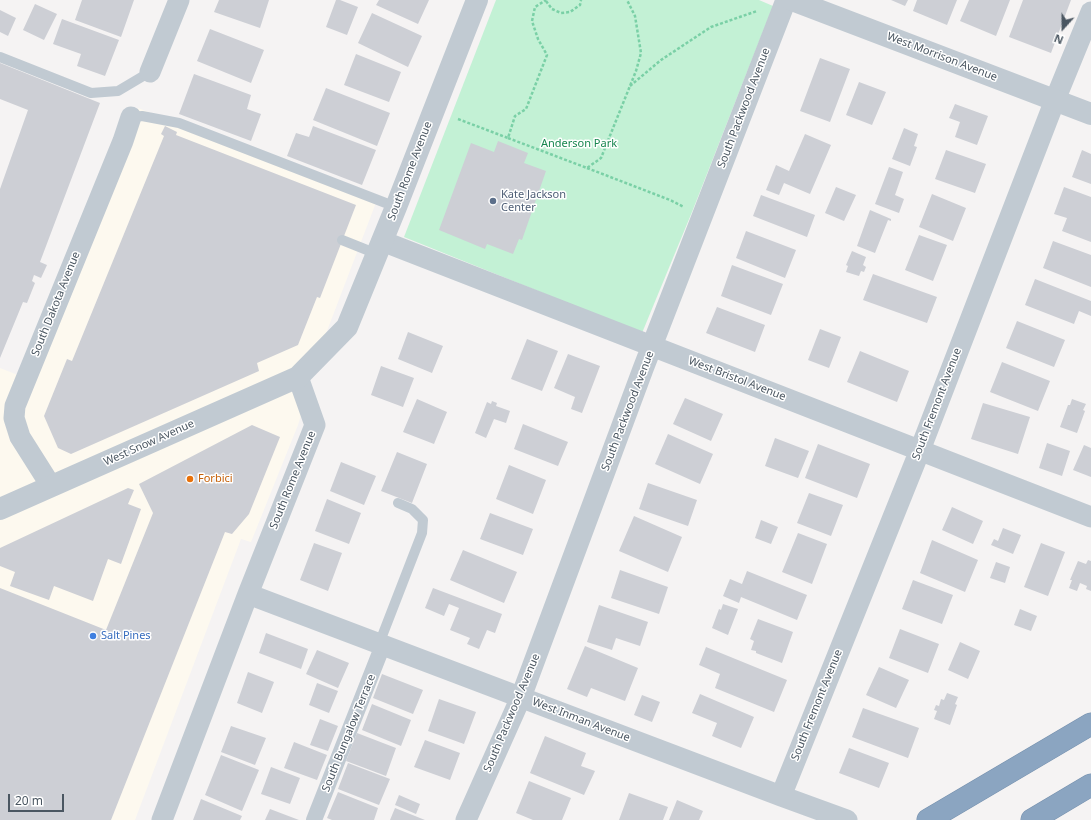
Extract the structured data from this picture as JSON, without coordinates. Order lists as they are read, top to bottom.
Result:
{
  "streets": {
    "street": [
      "West Morrison Avenue",
      "South Packwood Avenue",
      "South Rome Avenue",
      "South Dakota Avenue",
      "West Bristol Avenue",
      "South Fremont Avenue",
      "West Snow Avenue",
      "West Inman Avenue",
      "South Bungalow Terrace"
    ]
  },
  "crossings": [
    ["West Morrison Avenue", "South Fremont Avenue"],
    ["South Packwood Avenue", "West Bristol Avenue"],
    ["South Packwood Avenue", "West Inman Avenue"],
    ["South Rome Avenue", "West Bristol Avenue"],
    ["South Rome Avenue", "West Snow Avenue"],
    ["South Rome Avenue", "West Inman Avenue"],
    ["South Dakota Avenue", "West Snow Avenue"],
    ["West Bristol Avenue", "South Fremont Avenue"],
    ["South Fremont Avenue", "West Inman Avenue"],
    ["West Inman Avenue", "South Bungalow Terrace"]
  ],
  "parks": ["Anderson Park"],
  "places": ["Kate Jackson Center", "Forbici", "Salt Pines"],
  "scale_bar": "20 m",
  "north": "bottom"
}
